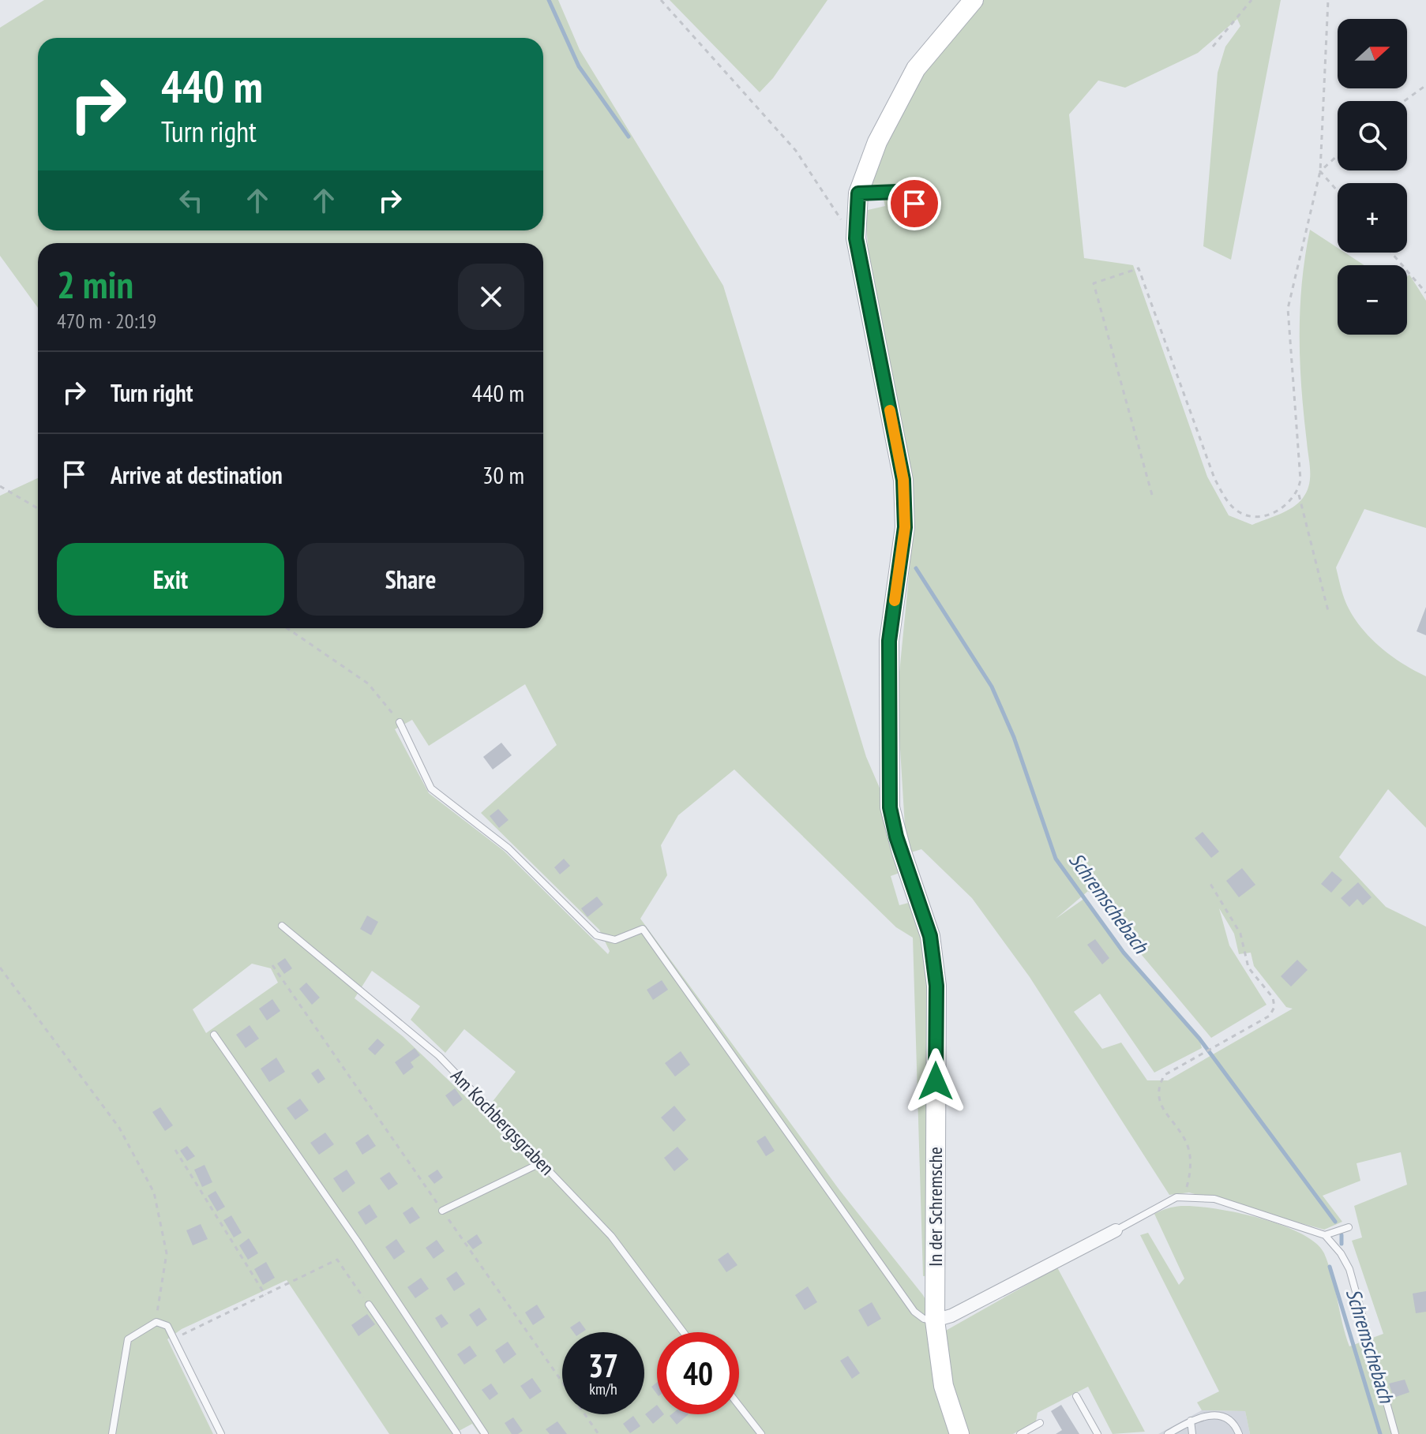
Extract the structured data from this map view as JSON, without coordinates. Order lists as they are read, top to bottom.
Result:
{
  "streets": {
    "street": ["In der Schremsche"],
    "lane": ["Am Kochbergsgraben"]
  },
  "water": ["Schremschebach"],
  "north": "right",
  "page": {
    "map_buttons": ["+", "−"],
    "turn": ["440 m", "Turn right"],
    "heading": ["2 min", "470 m · 20:19"],
    "list": [
      {
        "name": "Turn right",
        "value": "440 m"
      },
      {
        "name": "Arrive at destination",
        "value": "30 m"
      }
    ],
    "buttons": ["Exit", "Share"],
    "speed": "37 km/h",
    "limit": "40"
  }
}
